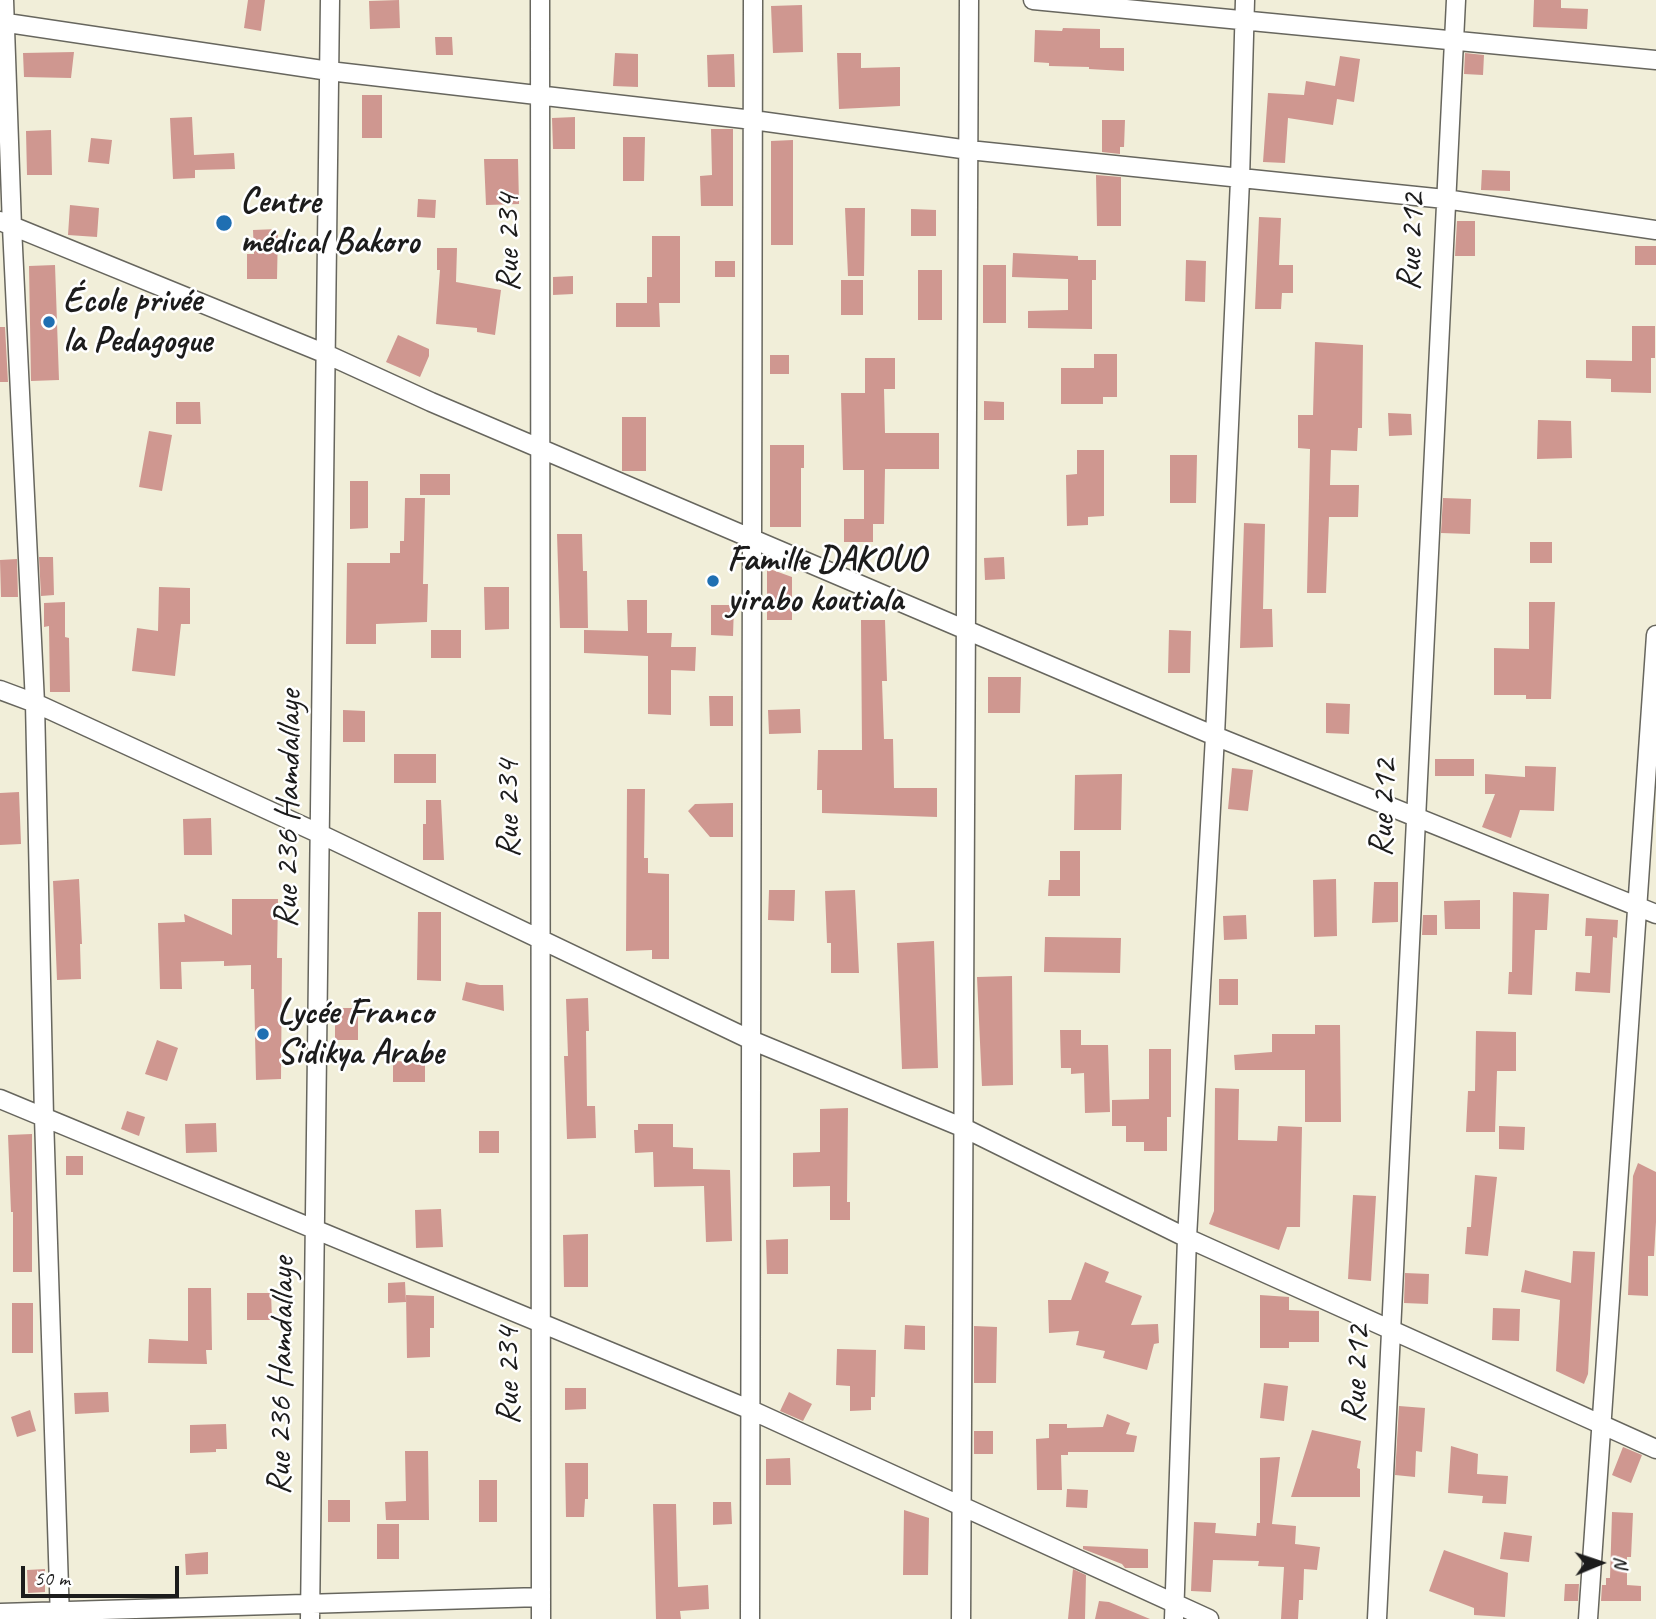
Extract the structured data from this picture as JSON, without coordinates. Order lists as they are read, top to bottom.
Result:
{
  "streets": {
    "street": ["Rue 212", "Rue 234", "Rue 236 Hamdallaye"]
  },
  "places": [
    "Centre médical Bakoro",
    "École privée la Pedagogue",
    "Famille DAKOUO yirabo koutiala",
    "Lycée Franco Sidikya Arabe"
  ],
  "scale_bar": "50 m",
  "north": "right"
}
